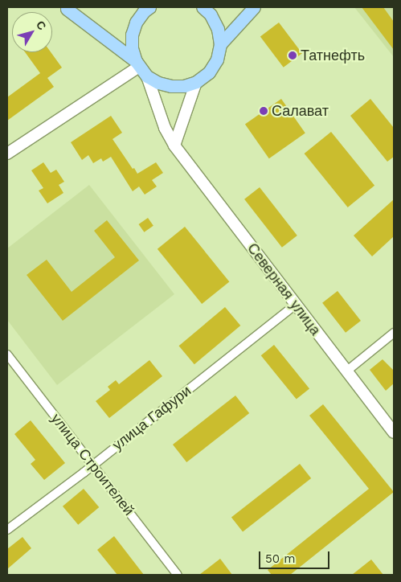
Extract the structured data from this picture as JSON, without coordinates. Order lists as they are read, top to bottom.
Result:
{
  "streets": {
    "street": ["Северная улица", "улица Гафури", "улица Строителей"]
  },
  "crossings": [
    ["Северная улица", "улица Гафури"],
    ["улица Гафури", "улица Строителей"]
  ],
  "places": ["Татнефть", "Салават"],
  "scale_bar": "50 m",
  "north": "top right"
}
